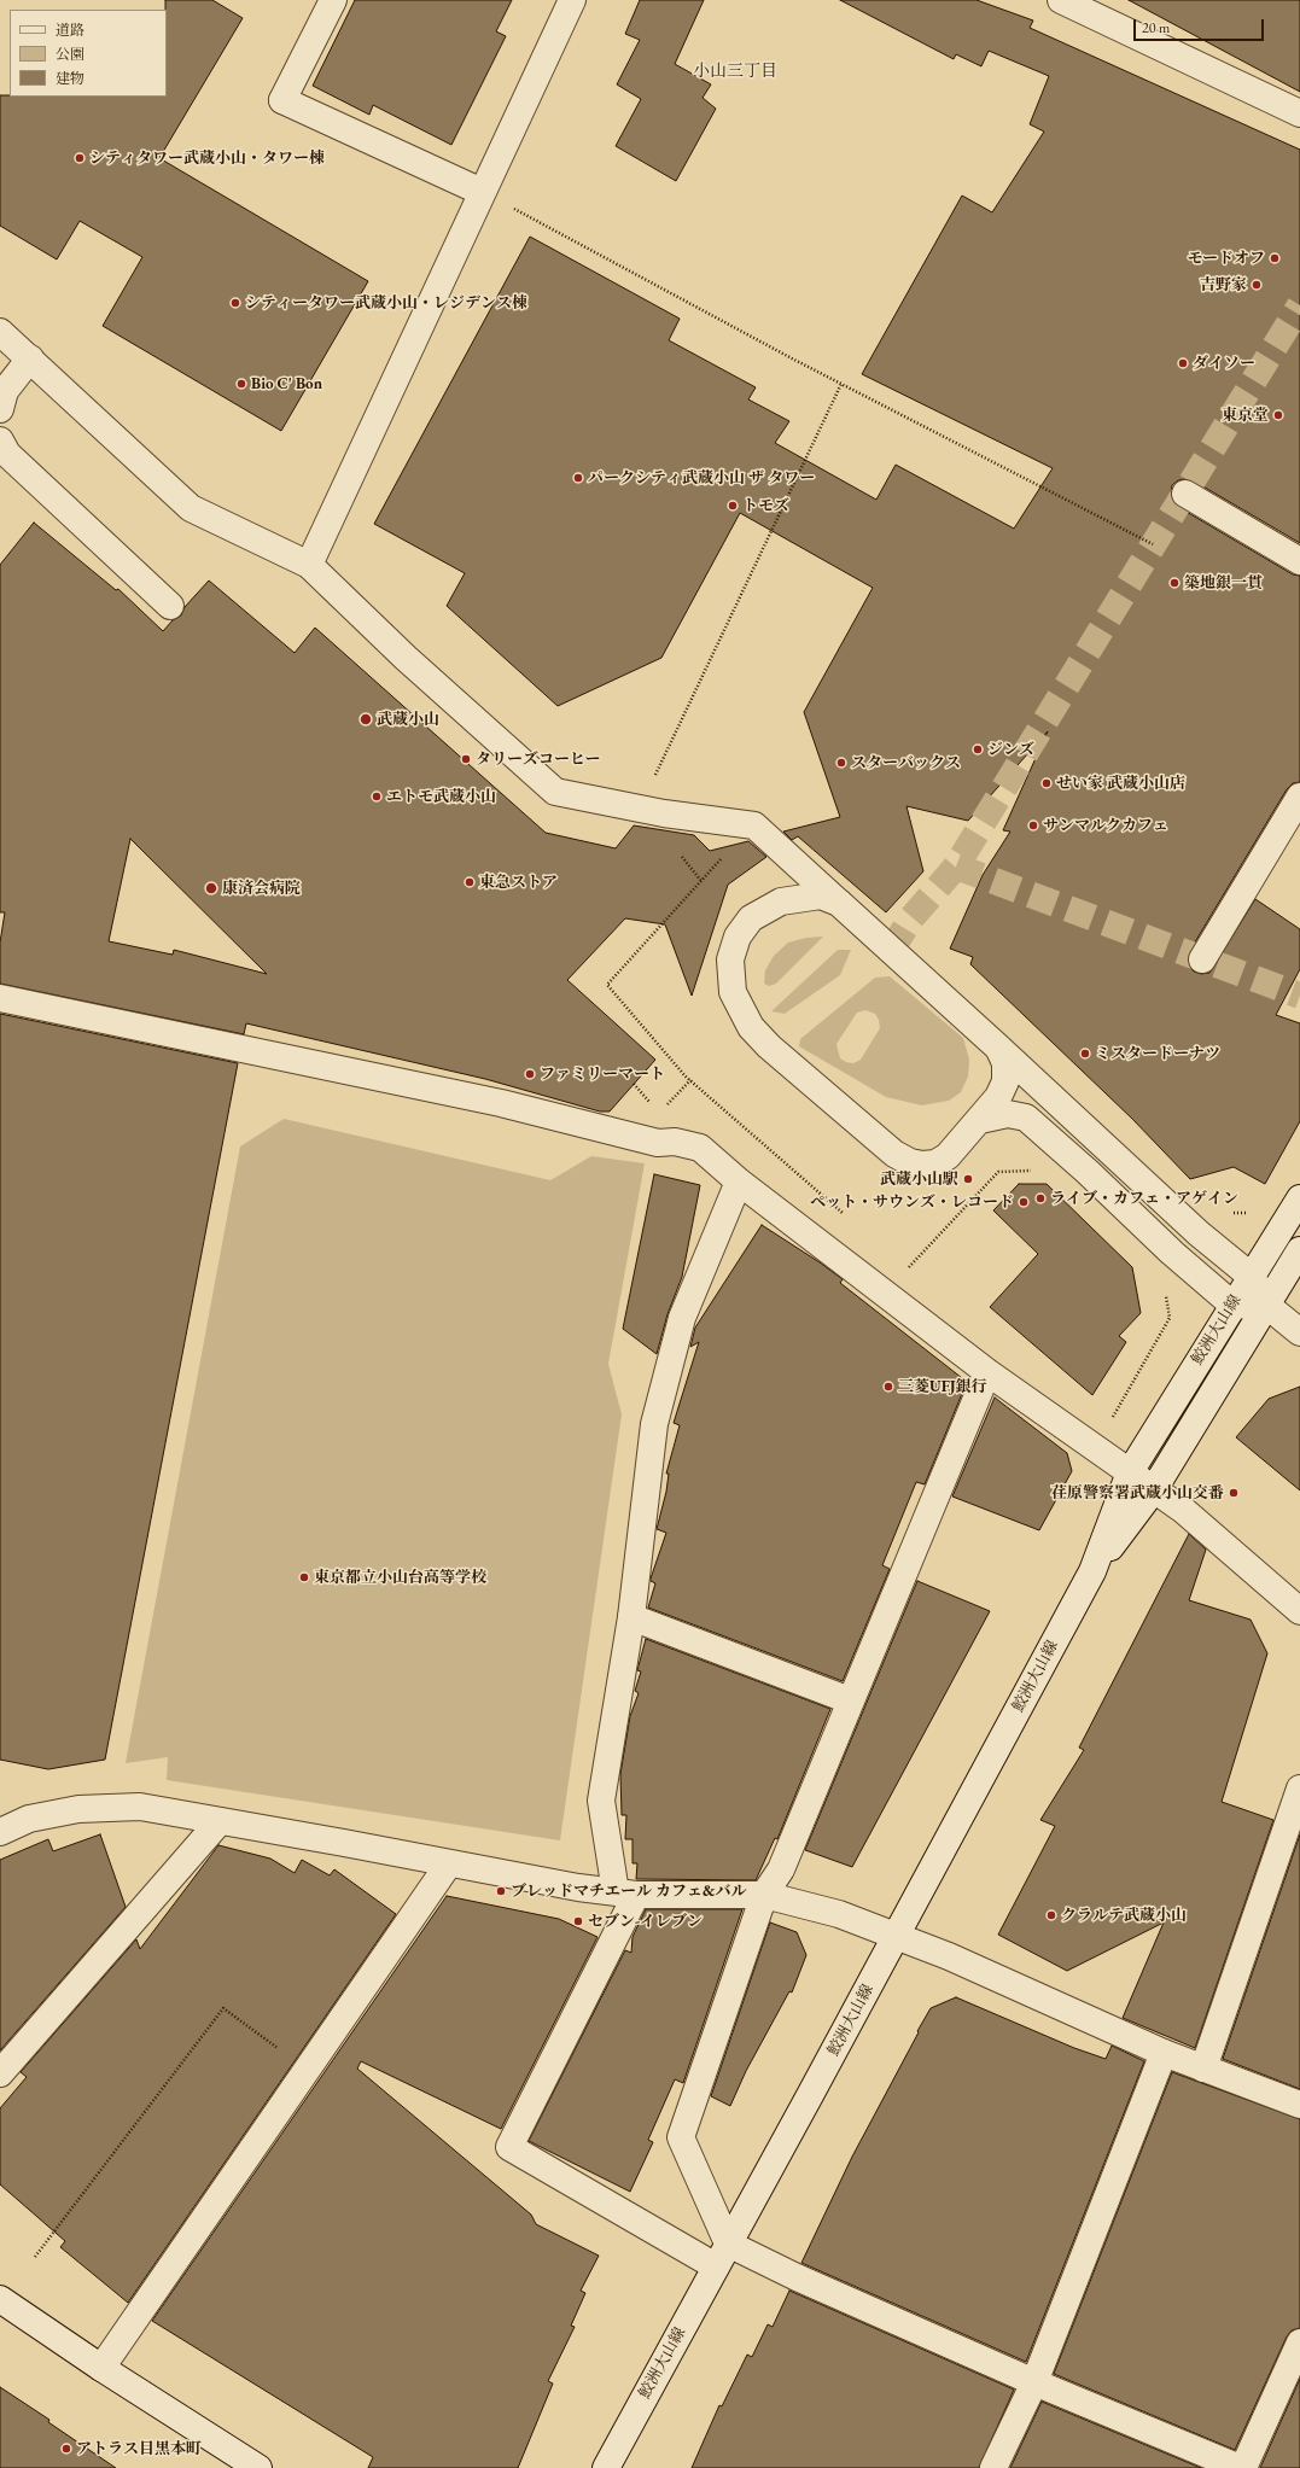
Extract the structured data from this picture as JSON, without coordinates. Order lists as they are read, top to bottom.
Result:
{
  "streets": {
    "street": ["鮫洲大山線"]
  },
  "districts": ["小山三丁目"],
  "places": [
    "シティタワー武蔵小山・タワー棟",
    "モードオフ",
    "吉野家",
    "シティータワー武蔵小山・レジデンス棟",
    "ダイソー",
    "Bio C' Bon",
    "東京堂",
    "パークシティ武蔵小山 ザ タワー",
    "トモズ",
    "築地銀一貫",
    "武蔵小山",
    "ジンズ",
    "タリーズコーヒー",
    "スターバックス",
    "せい家 武蔵小山店",
    "エトモ武蔵小山",
    "サンマルクカフェ",
    "東急ストア",
    "康済会病院",
    "ミスタードーナツ",
    "ファミリーマート",
    "武蔵小山駅",
    "ライブ・カフェ・アゲイン",
    "ペット・サウンズ・レコード",
    "三菱UFJ銀行",
    "荏原警察署武蔵小山交番",
    "東京都立小山台高等学校",
    "ブレッドマチエール カフェ&バル",
    "クラルテ武蔵小山",
    "セブン-イレブン",
    "アトラス目黒本町"
  ],
  "legend": ["道路", "公園", "建物"],
  "scale_bar": "20 m"
}
